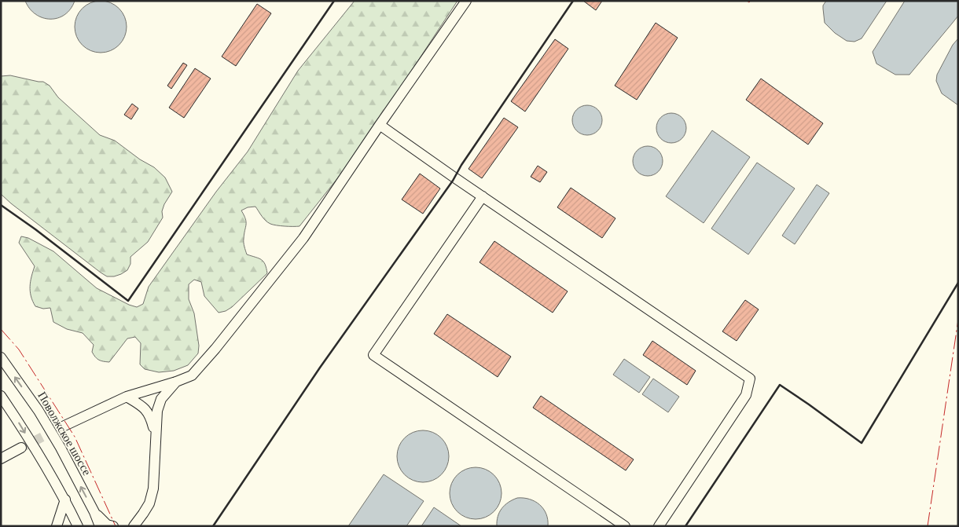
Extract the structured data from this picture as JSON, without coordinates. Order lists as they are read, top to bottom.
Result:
{
  "streets": {
    "street": ["Поволжское шоссе"]
  }
}
